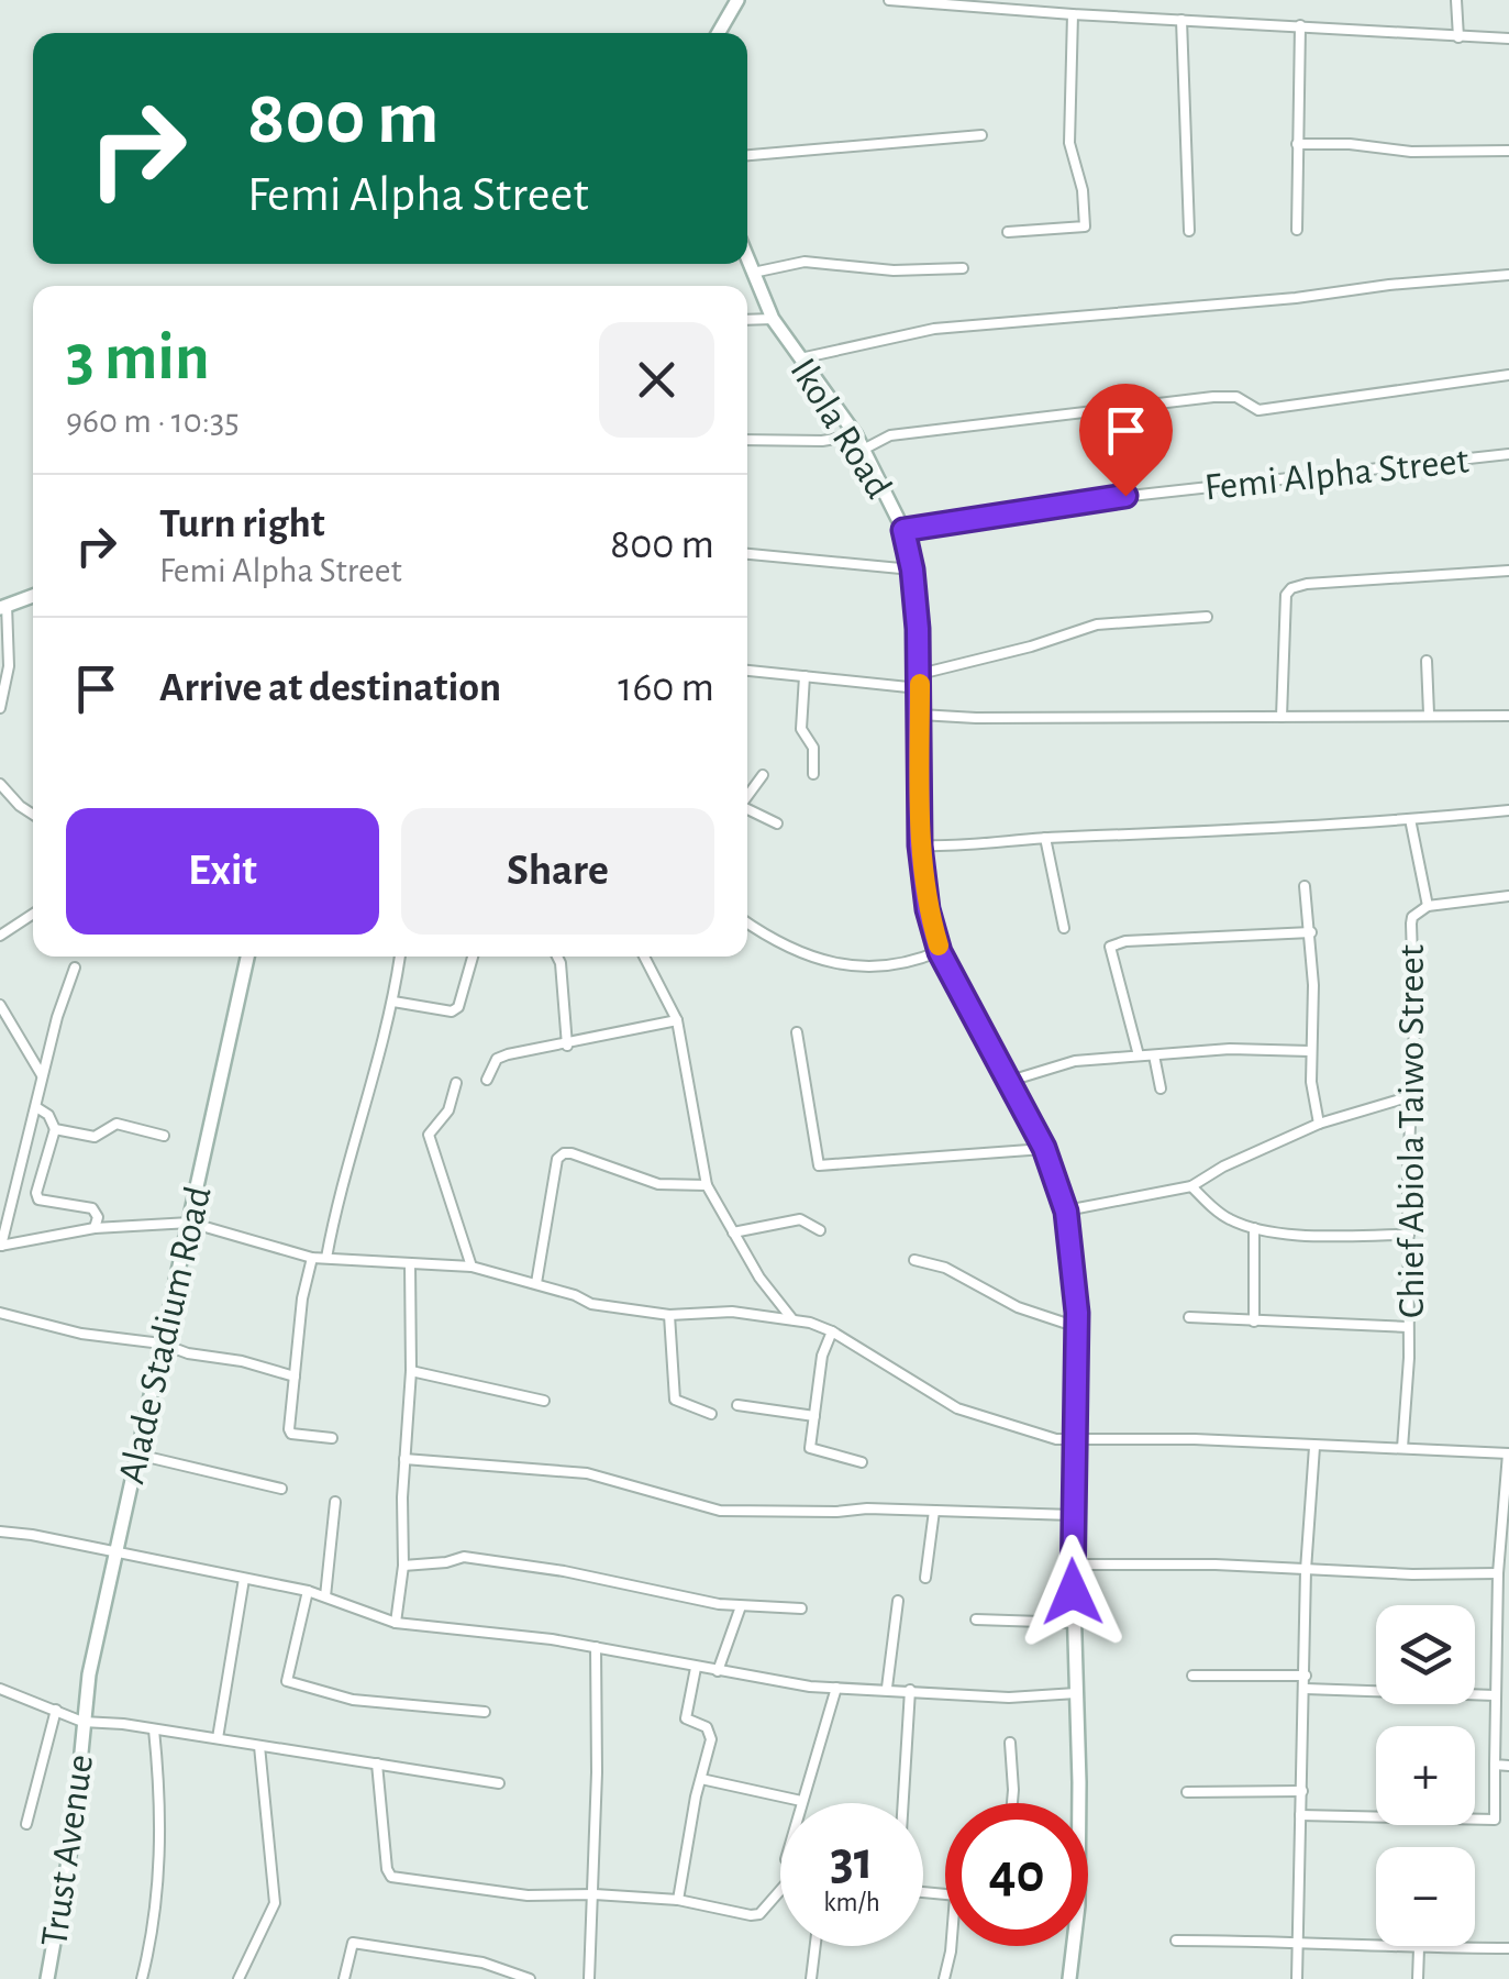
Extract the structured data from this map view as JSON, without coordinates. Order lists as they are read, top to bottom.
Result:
{
  "streets": {
    "street": [
      "Ikola Road",
      "Femi Alpha Street",
      "Chief Abiola Taiwo Street",
      "Alade Stadium Road",
      "Trust Avenue"
    ]
  },
  "crossings": [
    ["Ikola Road", "Femi Alpha Street"],
    ["Alade Stadium Road", "Trust Avenue"]
  ],
  "page": {
    "turn": ["800 m", "Femi Alpha Street"],
    "heading": ["3 min", "960 m · 10:35"],
    "list": [
      {
        "name": "Turn right",
        "note": "Femi Alpha Street",
        "value": "800 m"
      },
      {
        "name": "Arrive at destination",
        "value": "160 m"
      }
    ],
    "buttons": ["Exit", "Share"],
    "map_buttons": ["+", "−"],
    "speed": "31 km/h",
    "limit": "40"
  }
}
